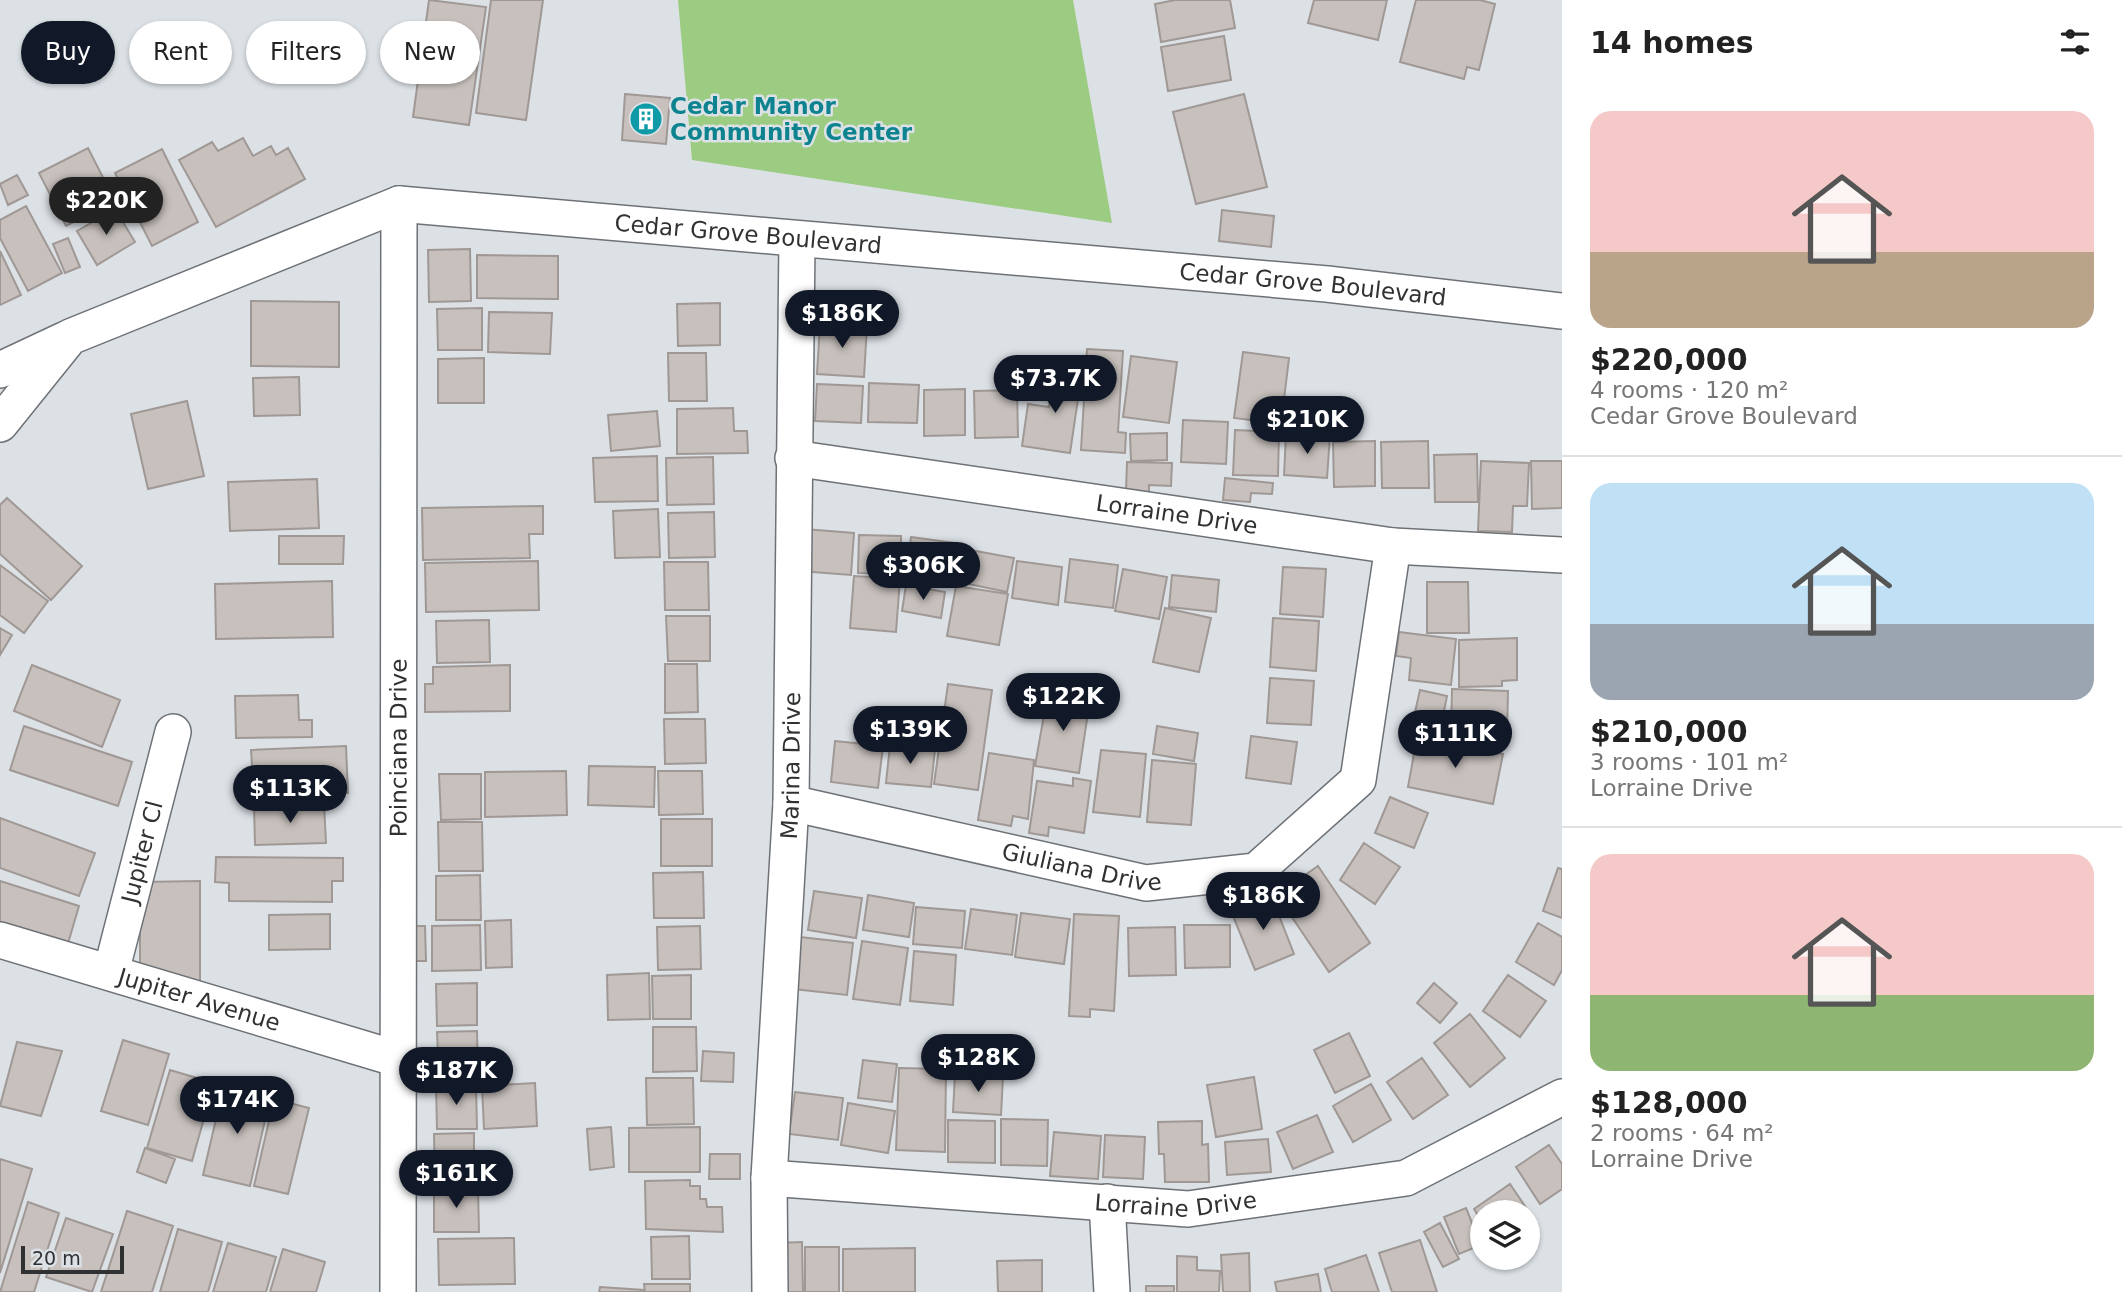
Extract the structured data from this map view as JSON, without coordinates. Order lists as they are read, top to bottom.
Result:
{
  "streets": {
    "street": [
      "Cedar Grove Boulevard",
      "Lorraine Drive",
      "Poinciana Drive",
      "Marina Drive",
      "Jupiter Cl",
      "Giuliana Drive",
      "Jupiter Avenue"
    ]
  },
  "crossings": [
    ["Cedar Grove Boulevard", "Poinciana Drive"],
    ["Cedar Grove Boulevard", "Marina Drive"],
    ["Lorraine Drive", "Marina Drive"],
    ["Lorraine Drive", "Giuliana Drive"],
    ["Poinciana Drive", "Jupiter Avenue"],
    ["Marina Drive", "Giuliana Drive"],
    ["Jupiter Cl", "Jupiter Avenue"]
  ],
  "places": {
    "building": ["Cedar Manor Community Center"]
  },
  "scale_bar": "20 m",
  "page": {
    "heading": "14 homes",
    "chip": [
      "Buy",
      "Rent",
      "Filters",
      "New"
    ],
    "list": [
      {
        "name": "$220,000",
        "note": "4 rooms · 120 m² · Cedar Grove Boulevard"
      },
      {
        "name": "$210,000",
        "note": "3 rooms · 101 m² · Lorraine Drive"
      },
      {
        "name": "$128,000",
        "note": "2 rooms · 64 m² · Lorraine Drive"
      }
    ],
    "price": [
      "$220K",
      "$186K",
      "$73.7K",
      "$210K",
      "$306K",
      "$122K",
      "$139K",
      "$111K",
      "$113K",
      "$186K",
      "$128K",
      "$187K",
      "$174K",
      "$161K"
    ],
    "scale": "20 m"
  }
}
